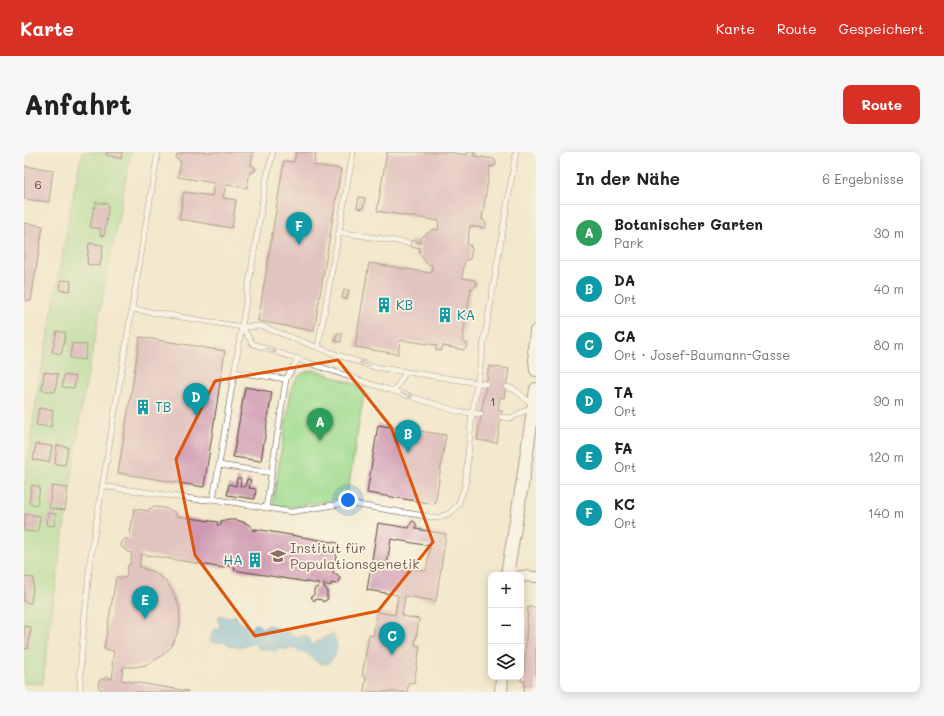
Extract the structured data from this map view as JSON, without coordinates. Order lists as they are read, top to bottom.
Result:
{
  "places": {
    "building": [
      "KB",
      "KA",
      "TB",
      "HA"
    ],
    "school or university": ["Institut für Populationsgenetik"]
  },
  "house_numbers": ["6", "1"],
  "page": {
    "header": "Karte",
    "nav": ["Karte", "Route", "Gespeichert"],
    "buttons": "Route",
    "title": "Anfahrt",
    "heading": ["In der Nähe", "6 Ergebnisse"],
    "list": [
      {
        "mark": "A",
        "name": "Botanischer Garten",
        "note": "Park",
        "value": "30 m"
      },
      {
        "mark": "B",
        "name": "DA",
        "note": "Ort",
        "value": "40 m"
      },
      {
        "mark": "C",
        "name": "CA",
        "note": "Ort · Josef-Baumann-Gasse",
        "value": "80 m"
      },
      {
        "mark": "D",
        "name": "TA",
        "note": "Ort",
        "value": "90 m"
      },
      {
        "mark": "E",
        "name": "FA",
        "note": "Ort",
        "value": "120 m"
      },
      {
        "mark": "F",
        "name": "KC",
        "note": "Ort",
        "value": "140 m"
      }
    ],
    "pins": [
      "F",
      "D",
      "A",
      "B",
      "E",
      "C"
    ],
    "map_buttons": ["+", "−"]
  }
}
